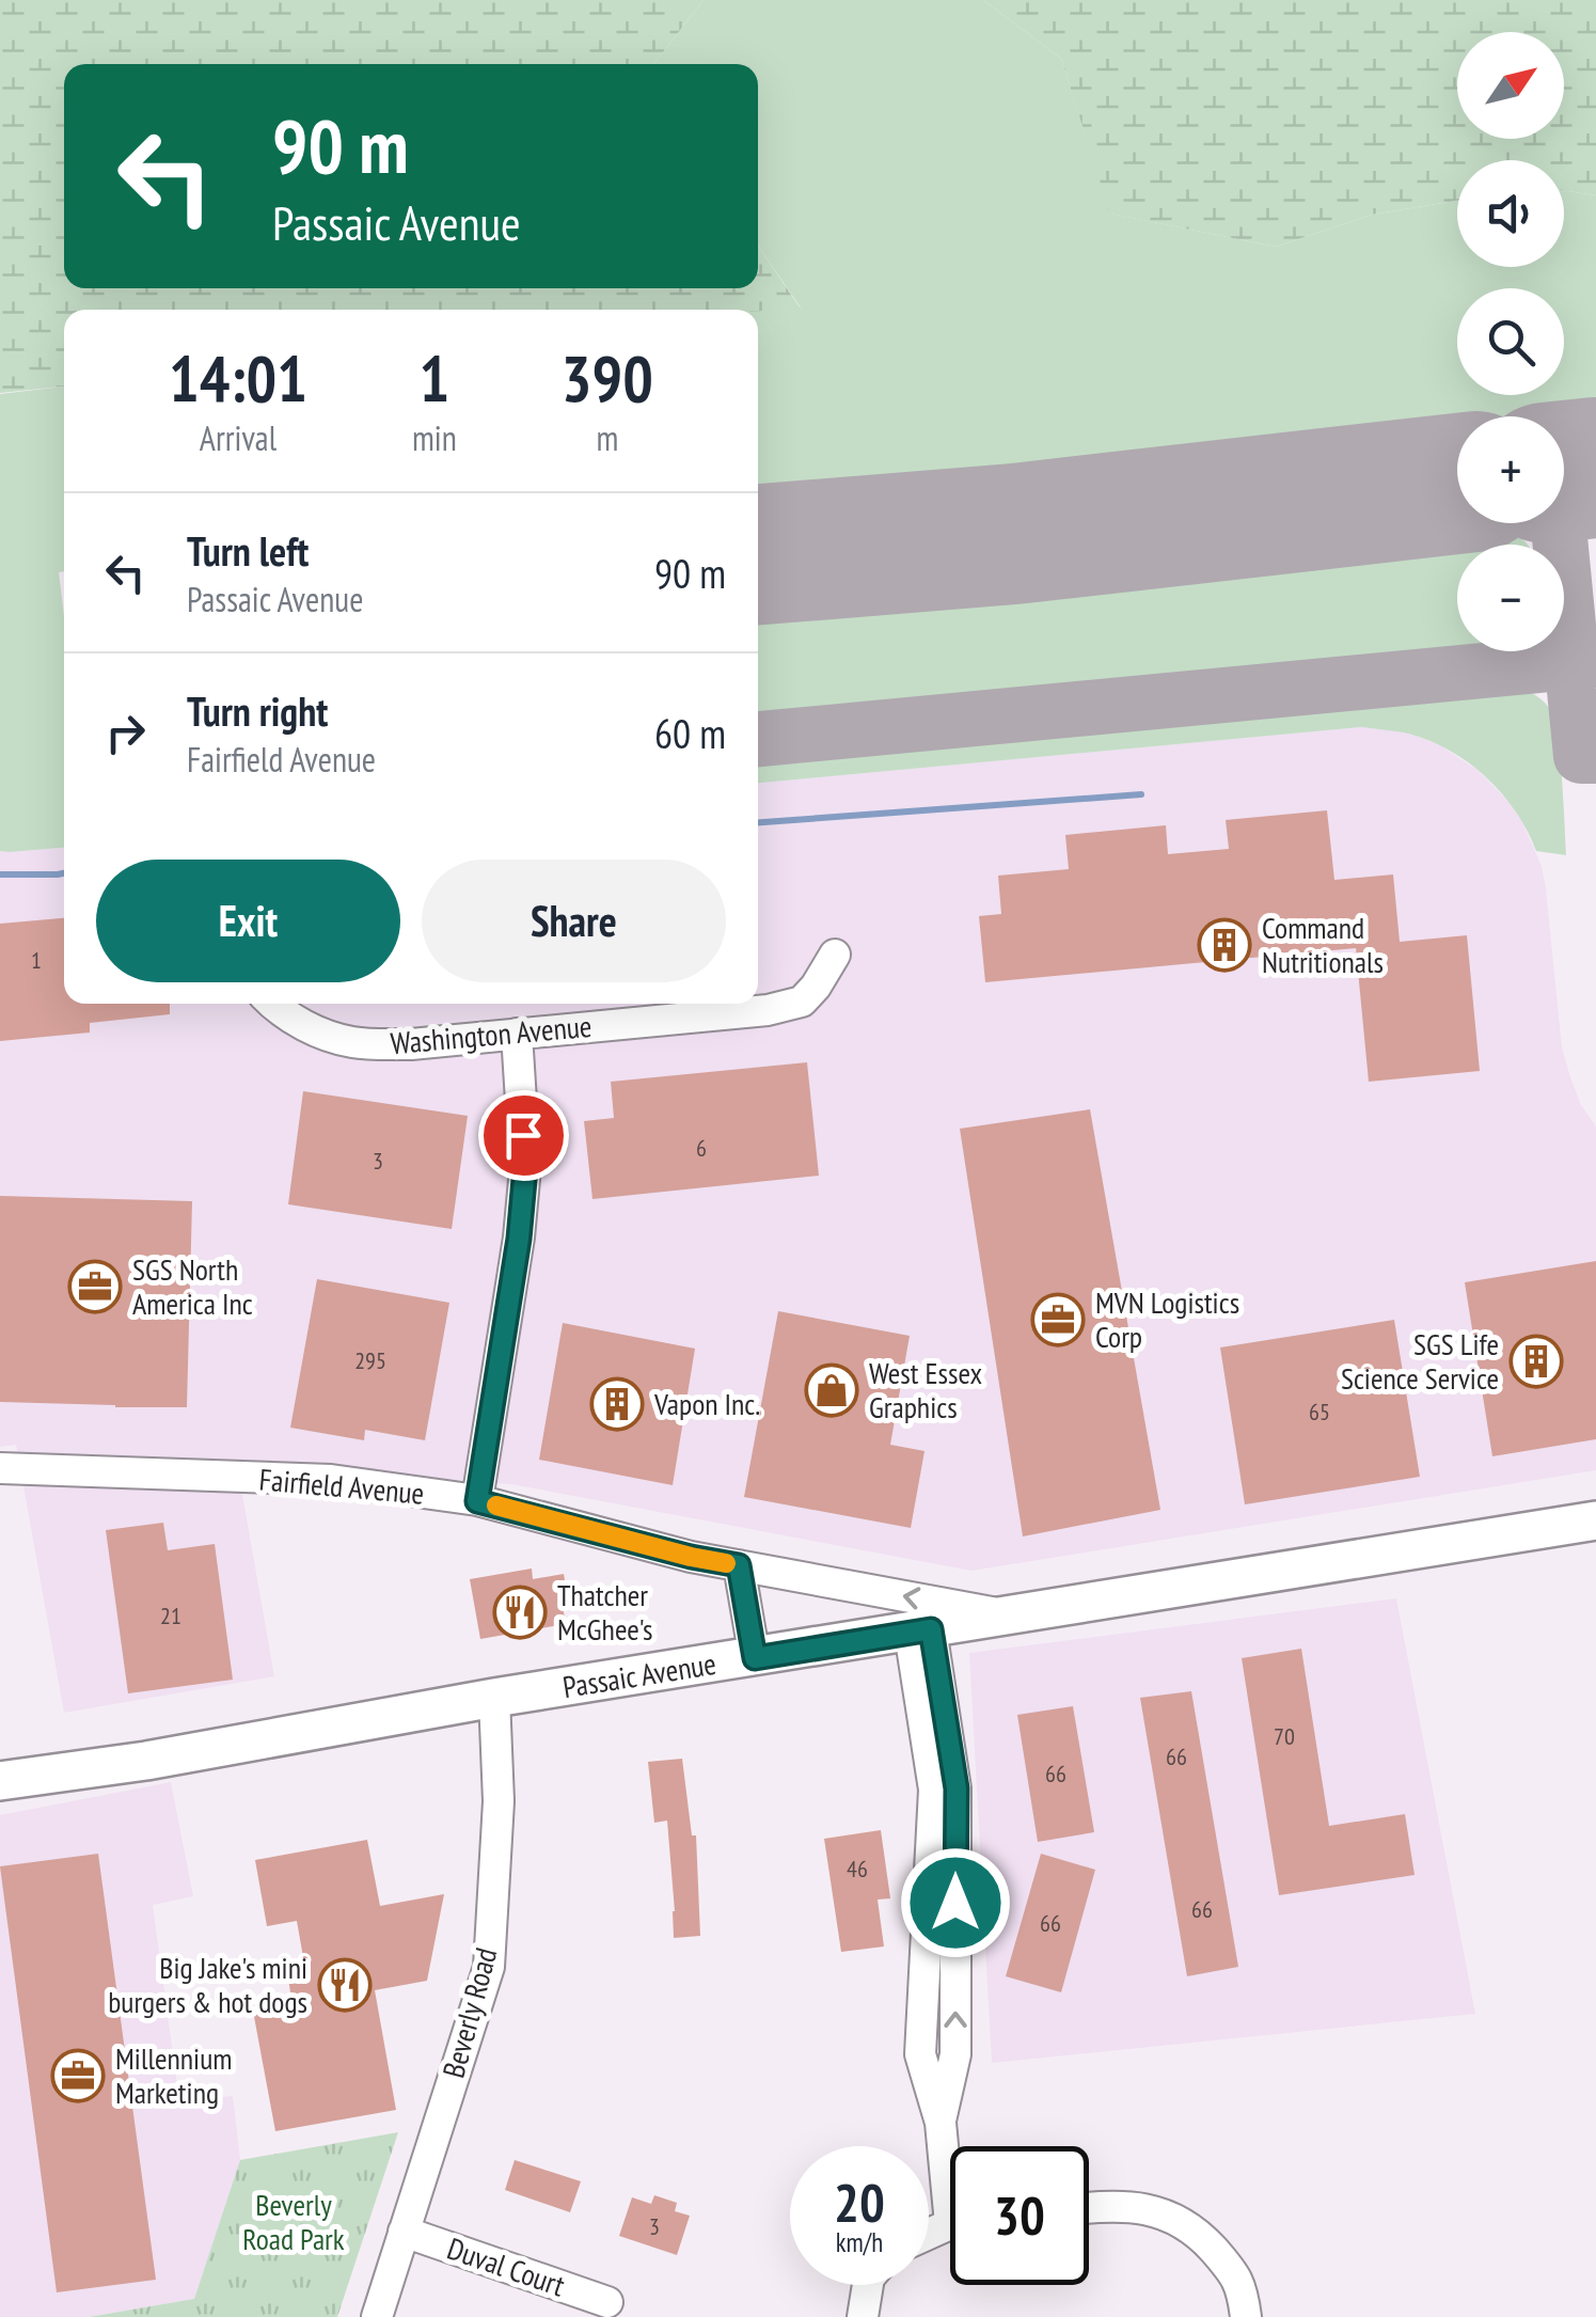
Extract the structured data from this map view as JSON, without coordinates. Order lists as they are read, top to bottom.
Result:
{
  "streets": {
    "main road": ["Passaic Avenue"],
    "street": [
      "Washington Avenue",
      "Fairfield Avenue",
      "Beverly Road",
      "Duval Court"
    ]
  },
  "crossings": [
    ["Fairfield Avenue", "Passaic Avenue"],
    ["Passaic Avenue", "Beverly Road"],
    ["Beverly Road", "Duval Court"]
  ],
  "parks": ["Beverly Road Park"],
  "places": {
    "building": ["Command Nutritionals", "SGS Life Science Service", "Vapon Inc."],
    "office": ["SGS North America Inc", "MVN Logistics Corp", "Millennium Marketing"],
    "shop": ["West Essex Graphics"],
    "restaurant": ["Thatcher McGhee's", "Big Jake's mini burgers & hot dogs"]
  },
  "house_numbers": [
    "1",
    "6",
    "3",
    "295",
    "65",
    "21",
    "70",
    "66",
    "66",
    "46",
    "66",
    "66",
    "3"
  ],
  "north": "top right",
  "page": {
    "map_buttons": ["+", "−"],
    "turn": ["90 m", "Passaic Avenue"],
    "eta": [
      "14:01",
      "Arrival",
      "1",
      "min",
      "390",
      "m"
    ],
    "list": [
      {
        "name": "Turn left",
        "note": "Passaic Avenue",
        "value": "90 m"
      },
      {
        "name": "Turn right",
        "note": "Fairfield Avenue",
        "value": "60 m"
      }
    ],
    "buttons": ["Exit", "Share"],
    "speed": "20 km/h",
    "limit": "30"
  }
}
